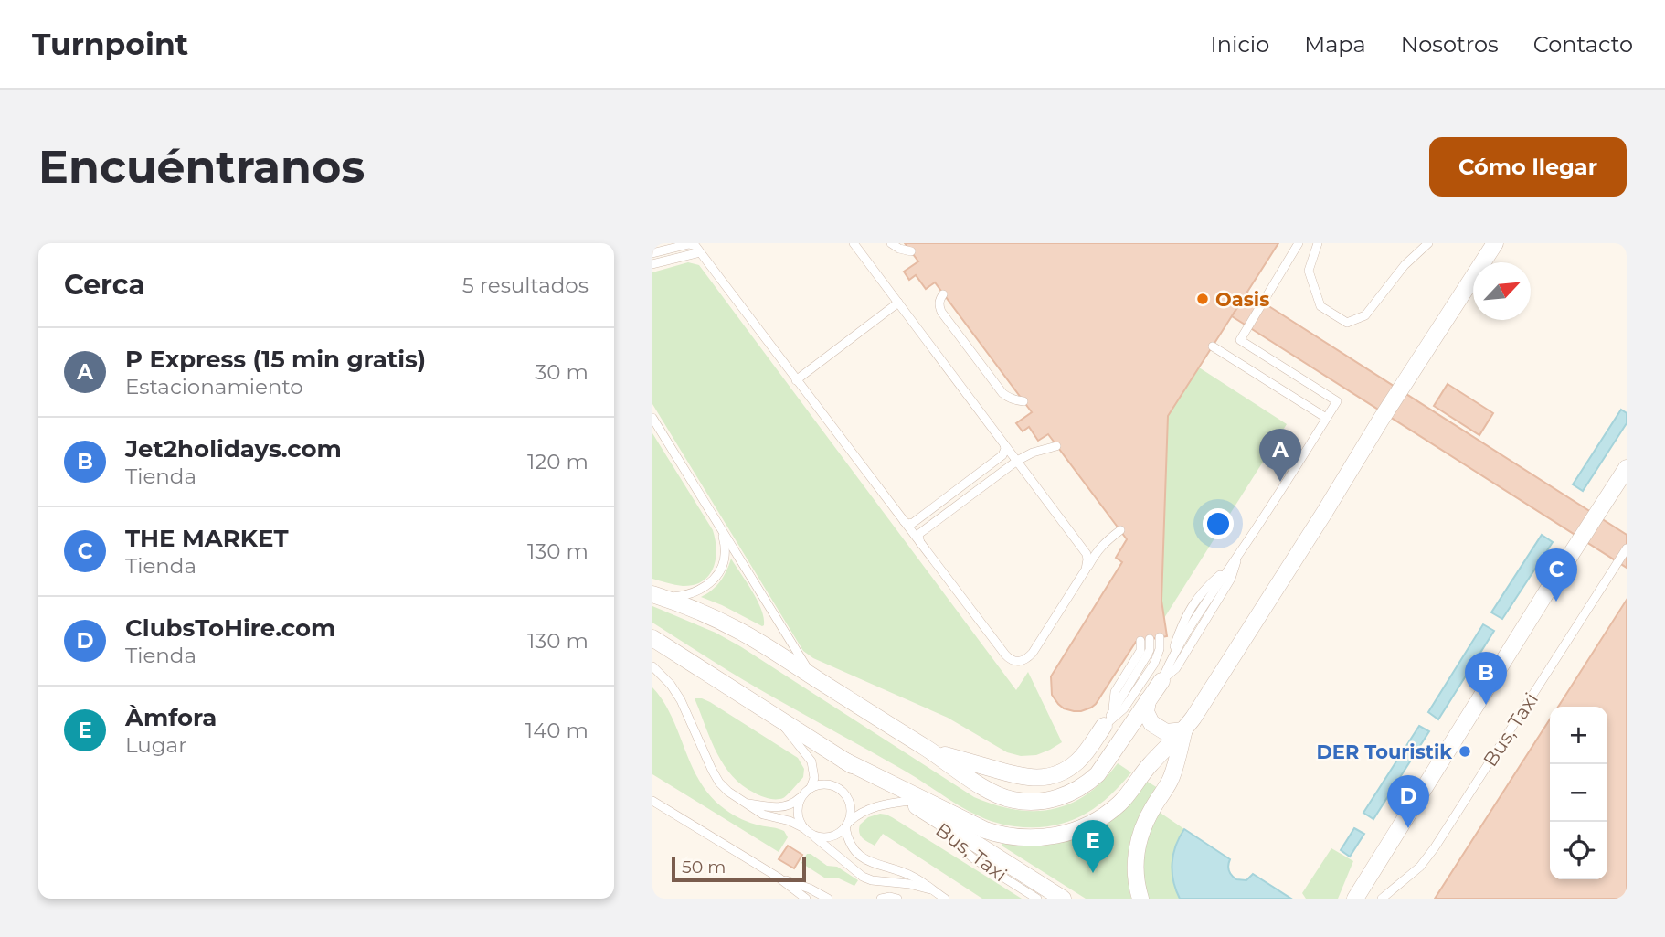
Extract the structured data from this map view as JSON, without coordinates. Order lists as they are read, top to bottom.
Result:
{
  "streets": {
    "lane": ["Bus, Taxi"]
  },
  "places": ["Oasis", "DER Touristik"],
  "scale_bar": "50 m",
  "north": "top right",
  "page": {
    "header": "Turnpoint",
    "nav": [
      "Inicio",
      "Mapa",
      "Nosotros",
      "Contacto"
    ],
    "buttons": "Cómo llegar",
    "title": "Encuéntranos",
    "heading": ["Cerca", "5 resultados"],
    "list": [
      {
        "mark": "A",
        "name": "P Express (15 min gratis)",
        "note": "Estacionamiento",
        "value": "30 m"
      },
      {
        "mark": "B",
        "name": "Jet2holidays.com",
        "note": "Tienda",
        "value": "120 m"
      },
      {
        "mark": "C",
        "name": "THE MARKET",
        "note": "Tienda",
        "value": "130 m"
      },
      {
        "mark": "D",
        "name": "ClubsToHire.com",
        "note": "Tienda",
        "value": "130 m"
      },
      {
        "mark": "E",
        "name": "Àmfora",
        "note": "Lugar",
        "value": "140 m"
      }
    ],
    "pins": [
      "A",
      "C",
      "B",
      "D",
      "E"
    ],
    "map_buttons": ["+", "−"],
    "scale": "50 m"
  }
}
